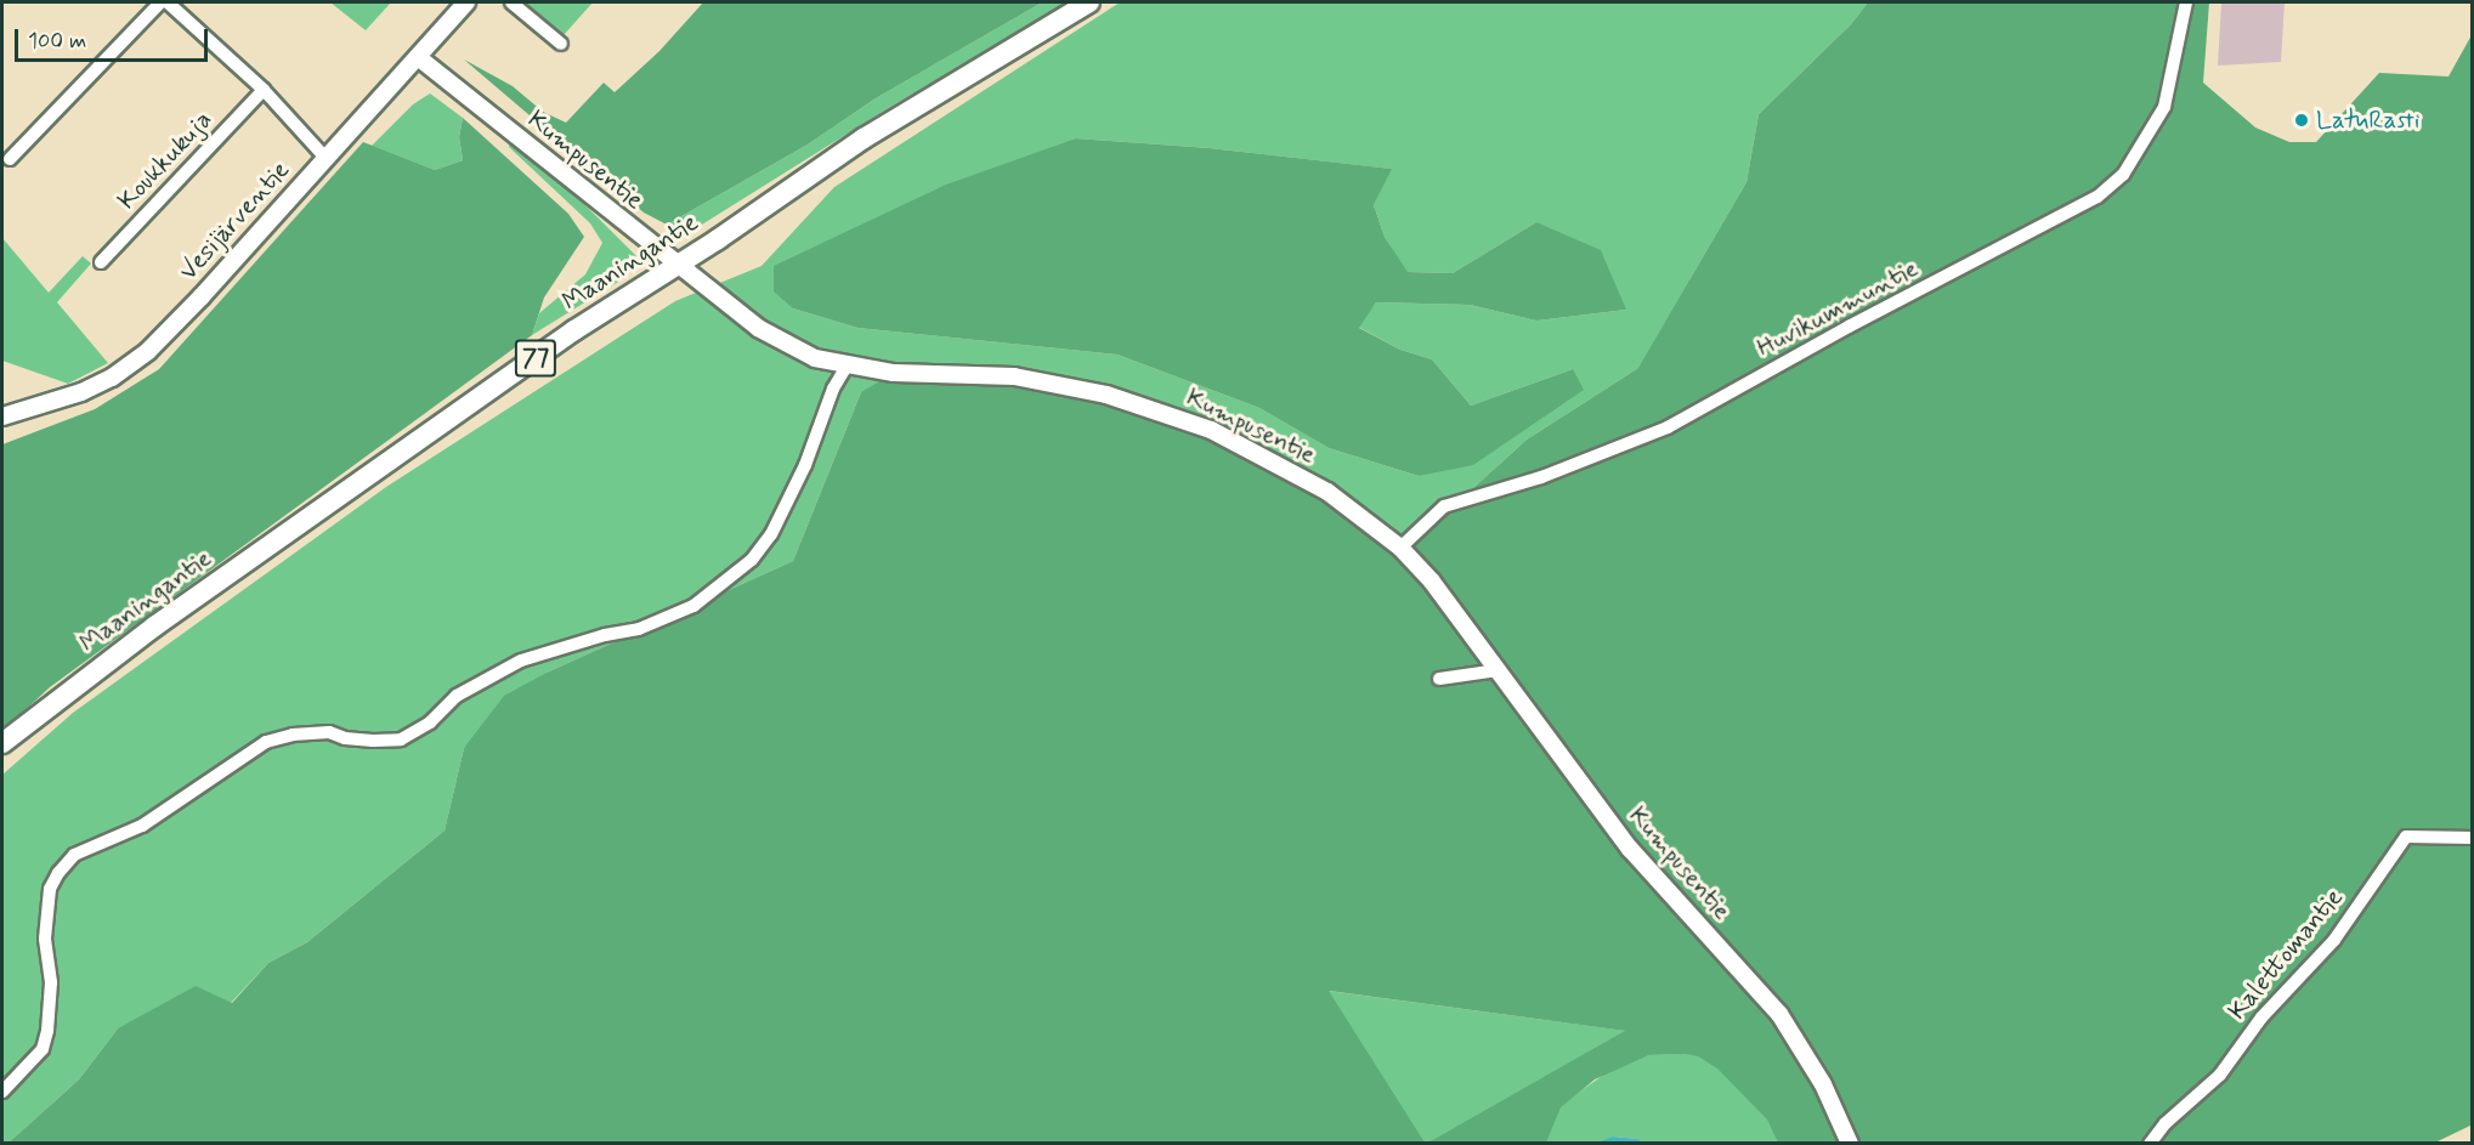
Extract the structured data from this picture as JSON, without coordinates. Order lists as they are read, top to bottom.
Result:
{
  "streets": {
    "main road": ["Maaningantie", "77"],
    "street": [
      "Koukkukuja",
      "Kumpusentie",
      "Vesijärventie",
      "Huvikummuntie",
      "Kalettomantie"
    ]
  },
  "crossings": [
    ["Kumpusentie", "Vesijärventie"],
    ["Kumpusentie", "Maaningantie"],
    ["Kumpusentie", "Huvikummuntie"]
  ],
  "places": ["LatuRasti"],
  "scale_bar": "100 m"
}
